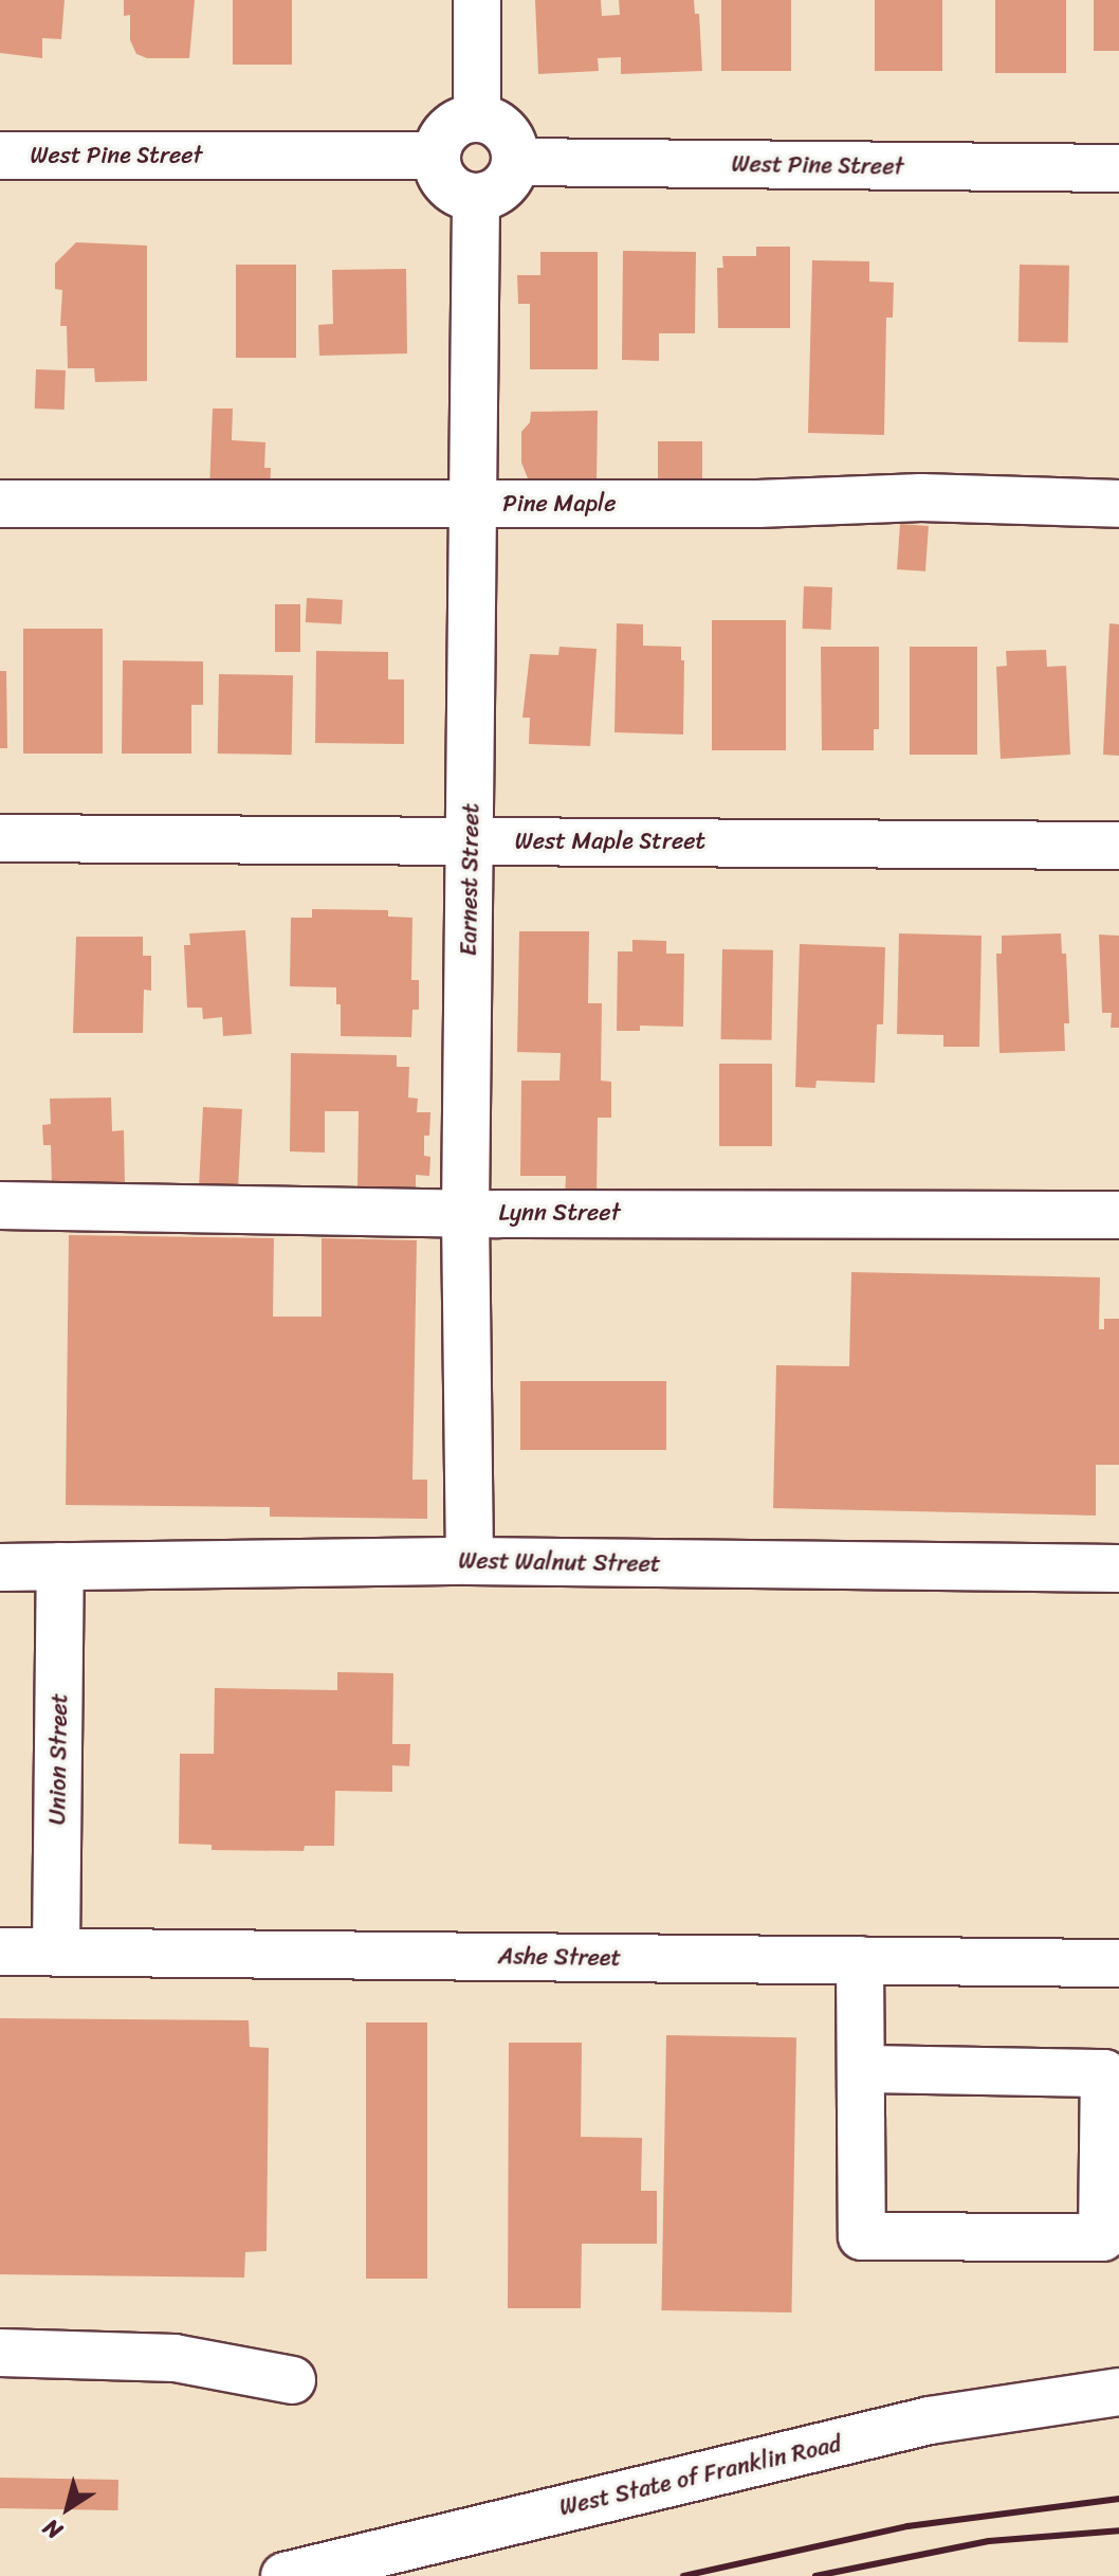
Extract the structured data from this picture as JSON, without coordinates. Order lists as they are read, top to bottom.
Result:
{
  "streets": {
    "street": [
      "West Pine Street",
      "Pine Maple",
      "West Maple Street",
      "Earnest Street",
      "Lynn Street",
      "West Walnut Street",
      "Union Street",
      "Ashe Street",
      "West State of Franklin Road"
    ]
  },
  "crossings": [
    ["West Pine Street", "Earnest Street"],
    ["Pine Maple", "Earnest Street"],
    ["West Maple Street", "Earnest Street"],
    ["Earnest Street", "Lynn Street"],
    ["Earnest Street", "West Walnut Street"],
    ["West Walnut Street", "Union Street"],
    ["Union Street", "Ashe Street"]
  ],
  "north": "bottom left"
}
